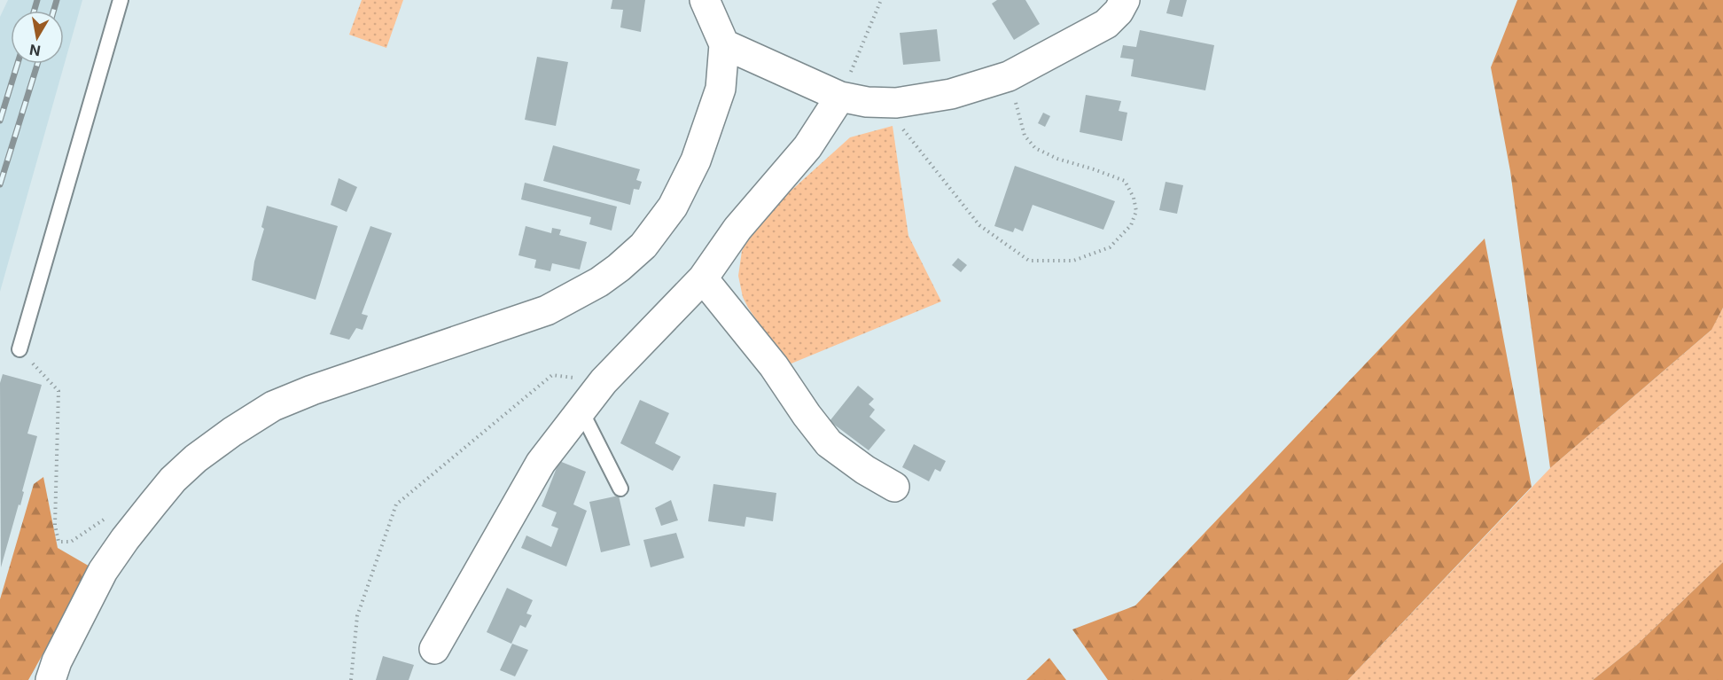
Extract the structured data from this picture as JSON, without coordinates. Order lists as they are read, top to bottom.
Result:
{
  "north": "bottom"
}
